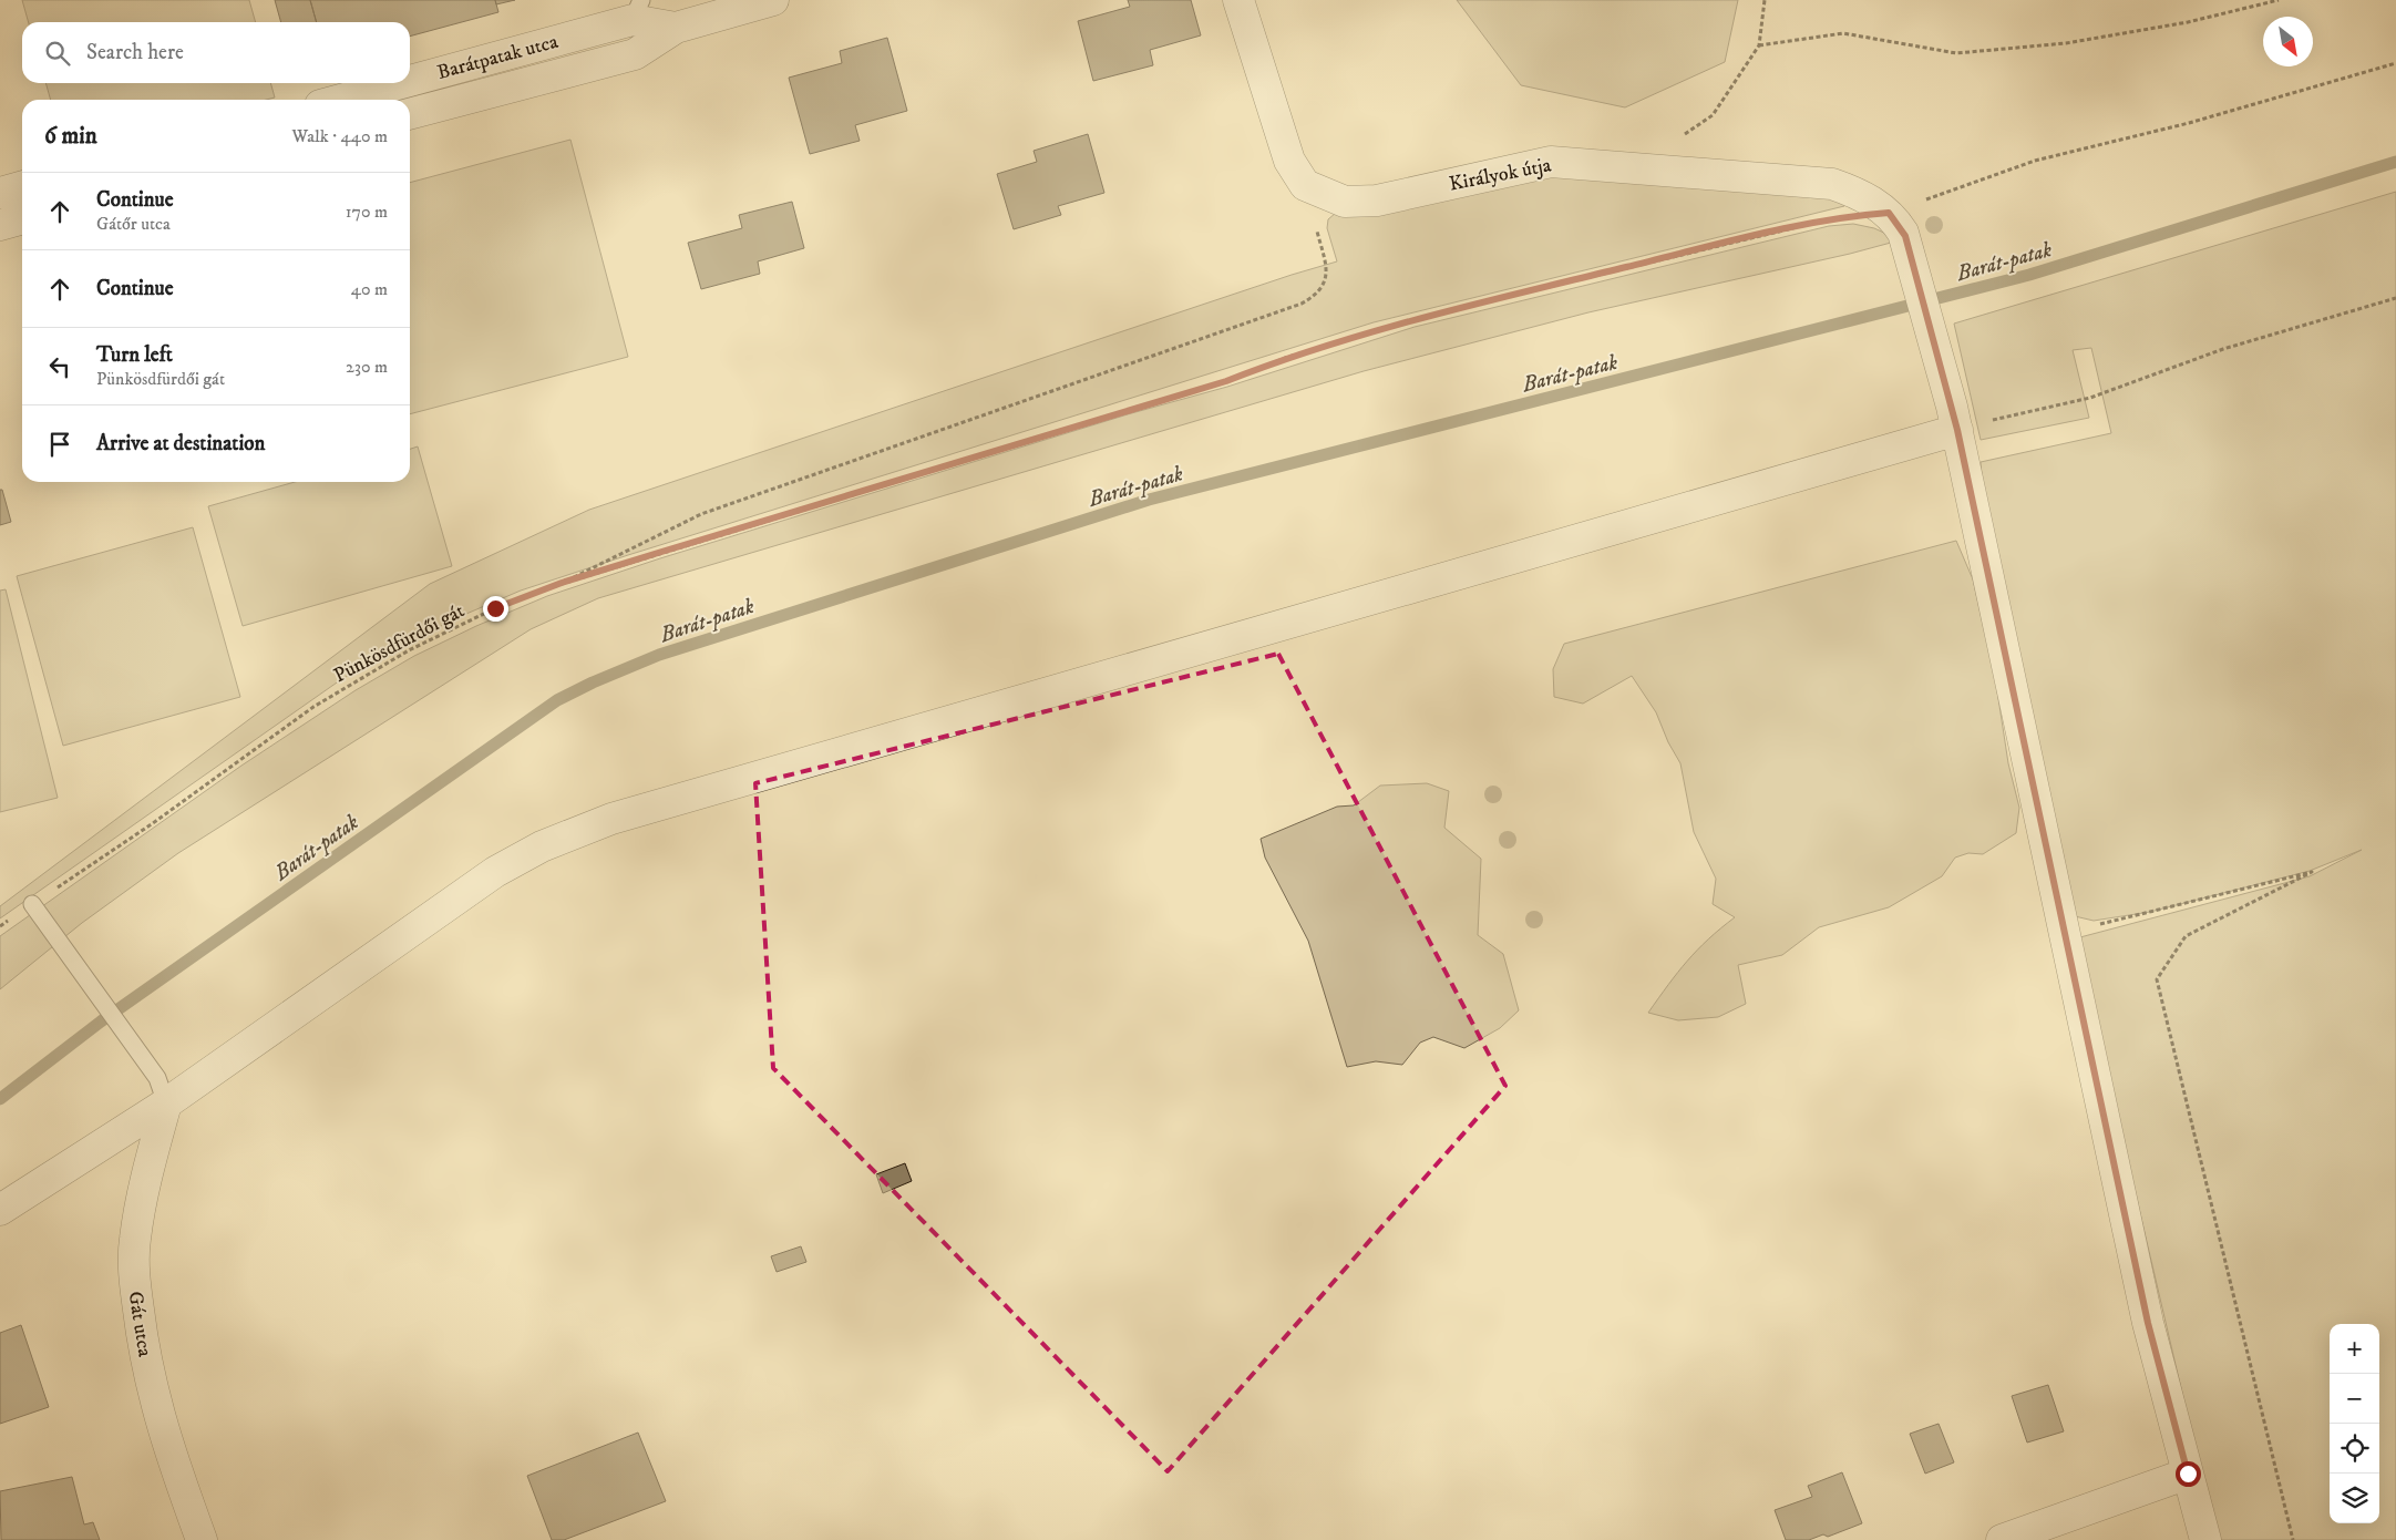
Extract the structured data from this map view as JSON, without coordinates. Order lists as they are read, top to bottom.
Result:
{
  "streets": {
    "street": ["Barátpatak utca", "Királyok útja", "Gát utca"],
    "path": ["Pünkösdfürdői gát"]
  },
  "water": ["Barát-patak"],
  "north": "bottom right",
  "page": {
    "search": "Search here",
    "heading": ["6 min", "Walk · 440 m"],
    "list": [
      ["Continue", "Gátőr utca", "170 m"],
      ["Continue", "40 m"],
      ["Turn left", "Pünkösdfürdői gát", "230 m"],
      "Arrive at destination"
    ],
    "map_buttons": ["+", "−"]
  }
}
